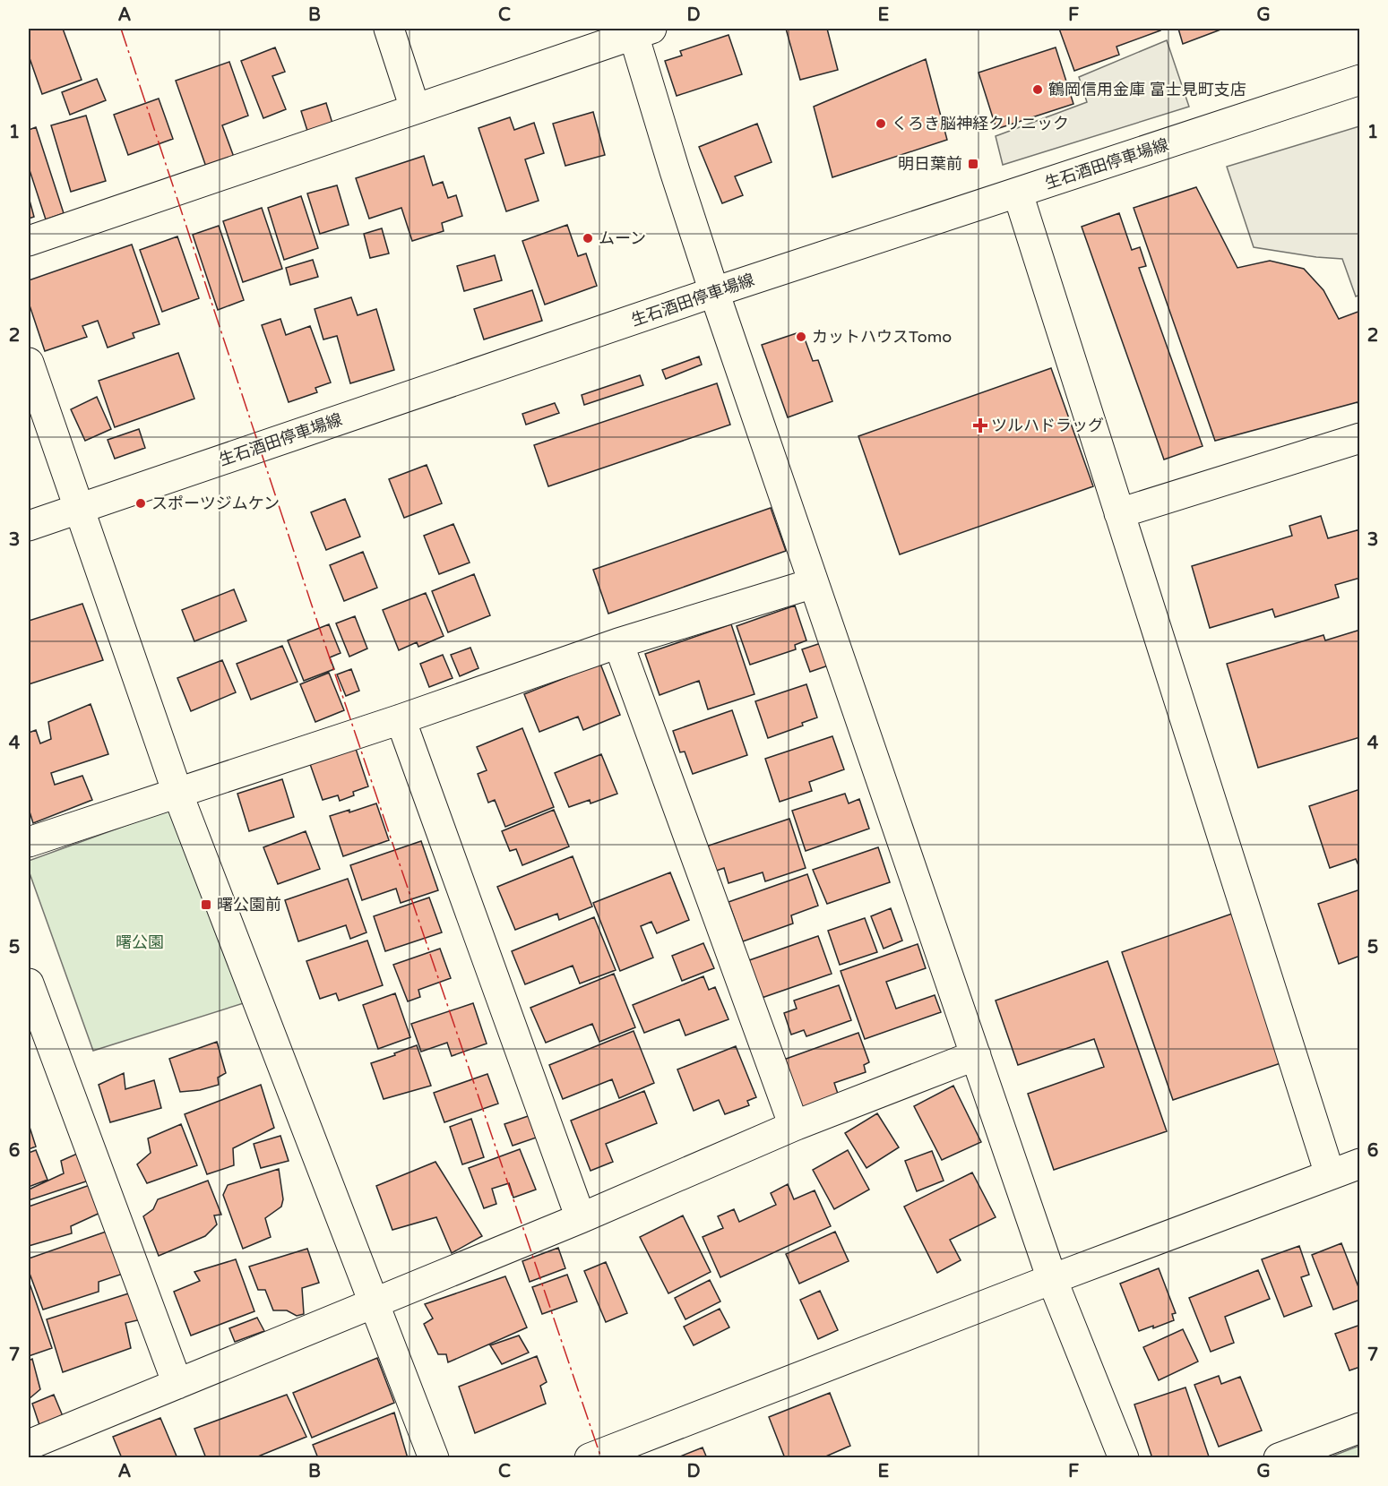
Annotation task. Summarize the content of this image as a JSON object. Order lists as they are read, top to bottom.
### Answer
{
  "streets": {
    "street": ["生石酒田停車場線"]
  },
  "parks": ["曙公園"],
  "places": {
    "other": [
      "鶴岡信用金庫 富士見町支店",
      "くろき脳神経クリニック",
      "ムーン",
      "カットハウスTomo",
      "スポーツジムケン"
    ],
    "transit": ["明日葉前", "曙公園前"],
    "health": ["ツルハドラッグ"]
  },
  "grid": {
    "columns": [
      "A",
      "B",
      "C",
      "D",
      "E",
      "F",
      "G"
    ],
    "rows": [
      "1",
      "2",
      "3",
      "4",
      "5",
      "6",
      "7"
    ]
  }
}
